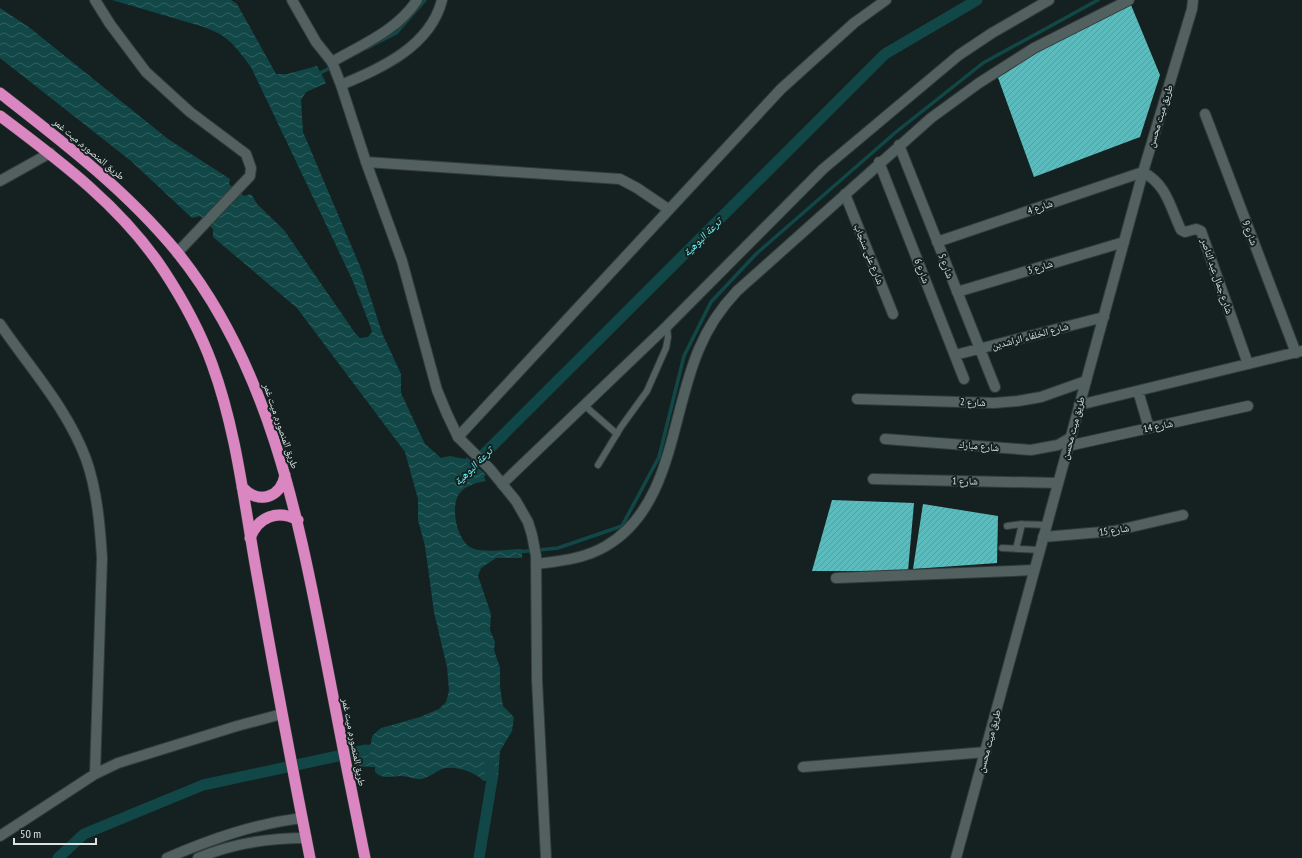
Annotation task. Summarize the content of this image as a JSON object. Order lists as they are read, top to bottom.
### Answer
{
  "streets": {
    "highway": ["طريق المنصوره, ميت غمر"],
    "street": [
      "طريق ميت محسن",
      "شارع 4",
      "شارع 9",
      "شارع على سنجاب",
      "شارع 5",
      "شارع 3",
      "شارع 6",
      "شارع جمال عبد الناصر",
      "شارع الخلفاء الراشدين",
      "شارع 2",
      "شارع 14",
      "شارع مبارك",
      "شارع 1",
      "شارع 15"
    ]
  },
  "crossings": [
    ["طريق ميت محسن", "شارع 4"],
    ["طريق ميت محسن", "شارع 3"],
    ["طريق ميت محسن", "شارع جمال عبد الناصر"],
    ["طريق ميت محسن", "شارع الخلفاء الراشدين"],
    ["طريق ميت محسن", "شارع 2"],
    ["طريق ميت محسن", "شارع 14"],
    ["طريق ميت محسن", "شارع مبارك"],
    ["طريق ميت محسن", "شارع 1"],
    ["طريق ميت محسن", "شارع 15"],
    ["شارع 4", "شارع 5"],
    ["شارع 4", "شارع جمال عبد الناصر"],
    ["شارع 5", "شارع 3"],
    ["شارع 5", "شارع الخلفاء الراشدين"],
    ["شارع 6", "شارع الخلفاء الراشدين"],
    ["شارع 14", "شارع مبارك"]
  ],
  "water": ["ترعة البوهية"],
  "scale_bar": "50 m"
}
